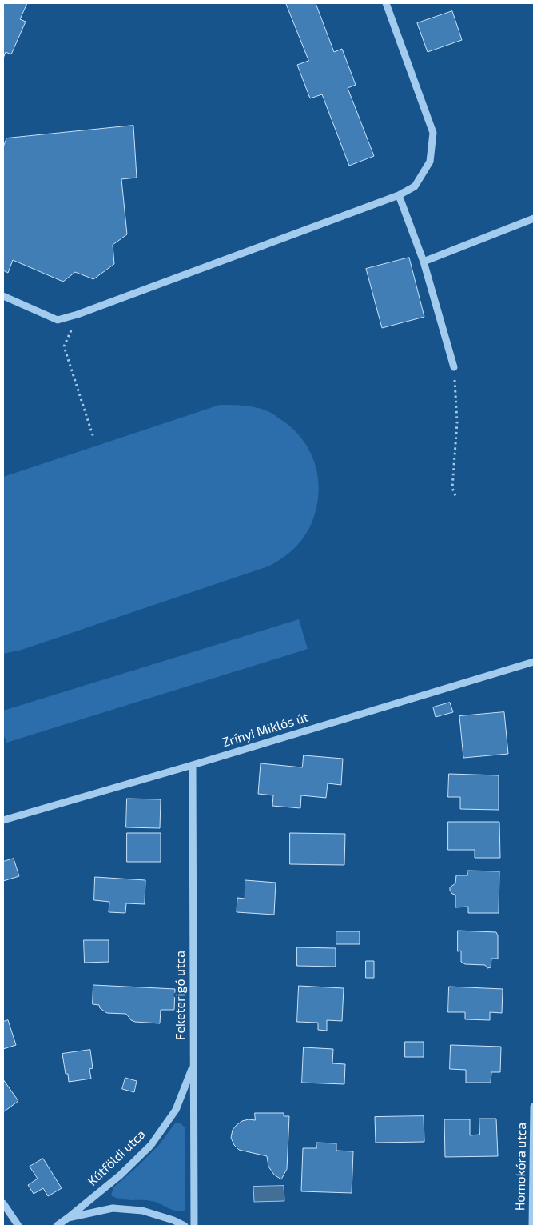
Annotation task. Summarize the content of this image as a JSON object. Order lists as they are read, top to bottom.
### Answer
{
  "streets": {
    "street": [
      "Zrínyi Miklós út",
      "Feketerigó utca",
      "Kútföldi utca",
      "Homokóra utca"
    ]
  },
  "crossings": [
    ["Zrínyi Miklós út", "Feketerigó utca"],
    ["Feketerigó utca", "Kútföldi utca"]
  ]
}
